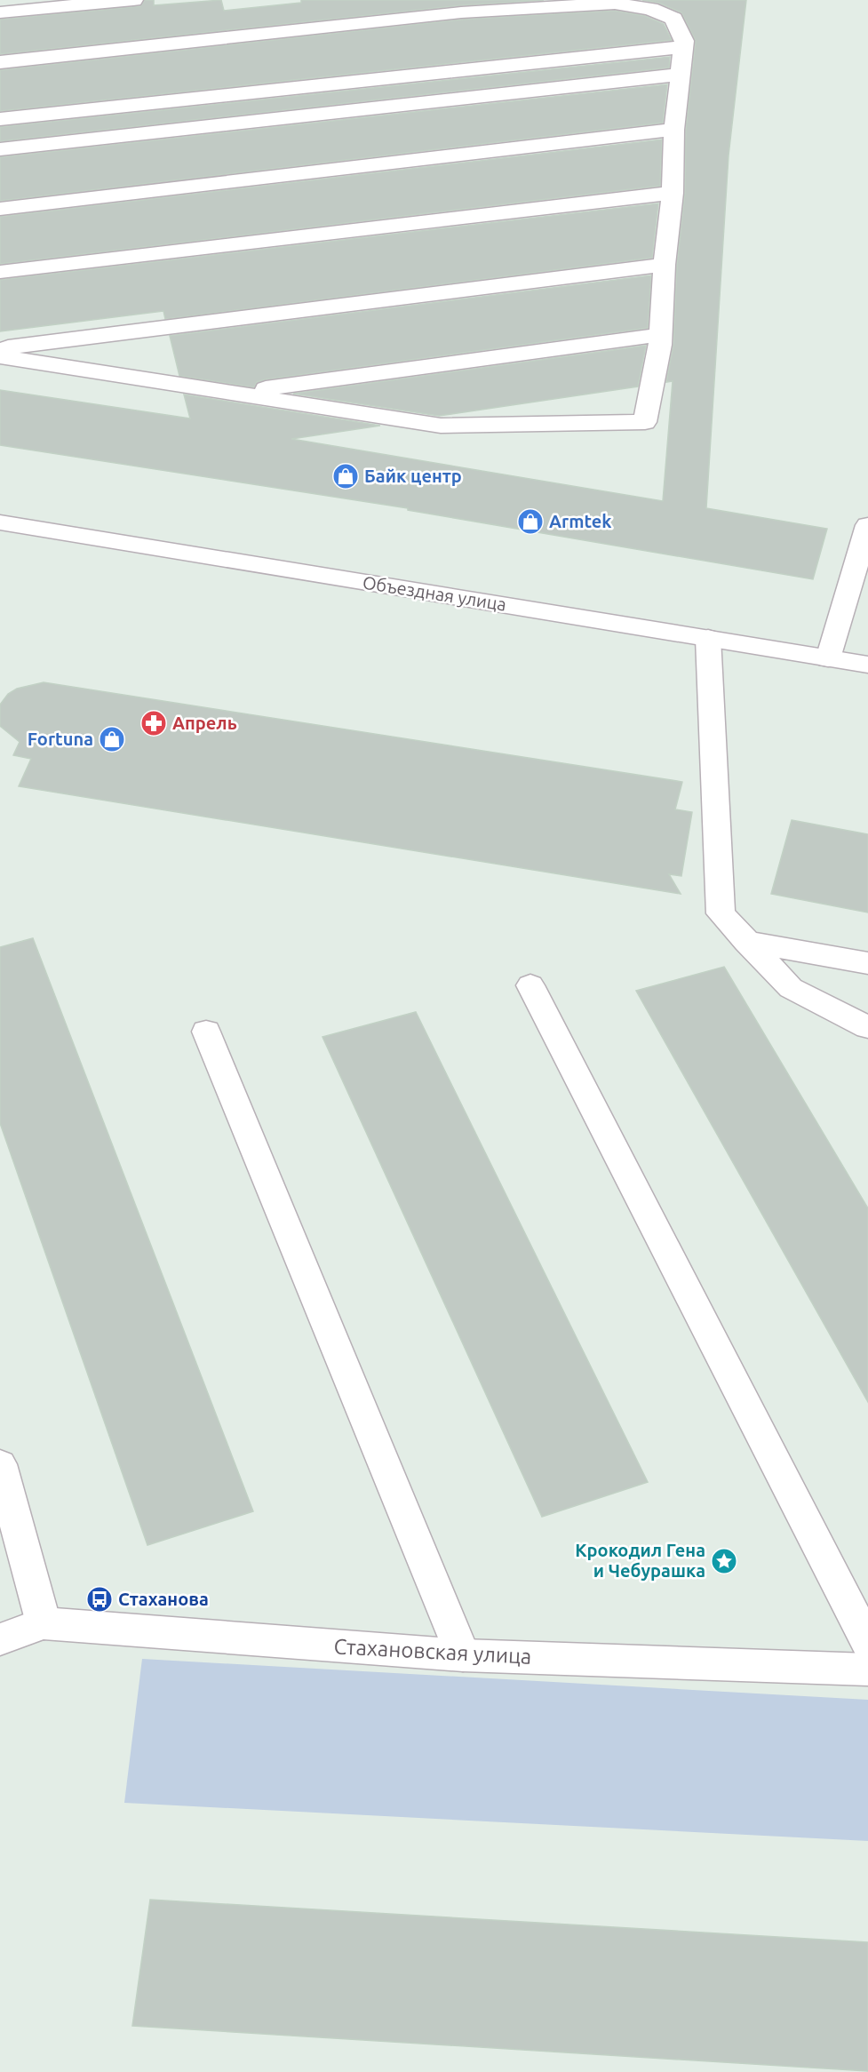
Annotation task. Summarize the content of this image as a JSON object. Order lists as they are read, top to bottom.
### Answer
{
  "streets": {
    "main road": ["Объездная улица", "Стахановская улица"]
  },
  "places": {
    "shop": ["Байк центр", "Armtek", "Fortuna"],
    "pharmacy": ["Апрель"],
    "place": ["Крокодил Гена и Чебурашка"],
    "bus stop": ["Стаханова"]
  }
}
